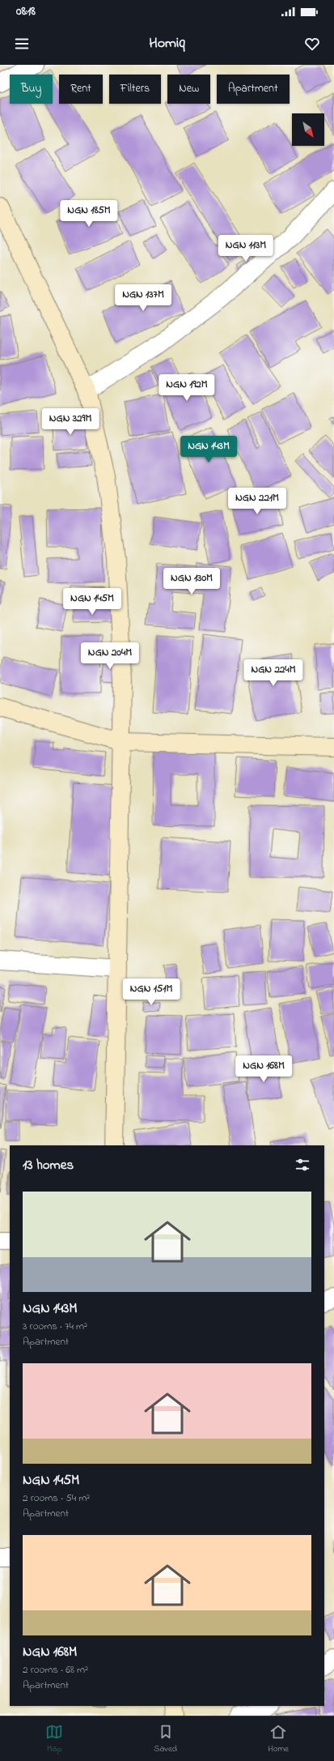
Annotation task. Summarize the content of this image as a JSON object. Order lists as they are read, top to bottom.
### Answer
{
  "north": "bottom right",
  "page": {
    "status": "08:18",
    "header": "Homiq",
    "chip": [
      "Buy",
      "Rent",
      "Filters",
      "New",
      "Apartment"
    ],
    "price": [
      "NGN 185M",
      "NGN 113M",
      "NGN 137M",
      "NGN 192M",
      "NGN 329M",
      "NGN 143M",
      "NGN 221M",
      "NGN 130M",
      "NGN 145M",
      "NGN 204M",
      "NGN 224M",
      "NGN 151M",
      "NGN 168M"
    ],
    "heading": "13 homes",
    "list": [
      {
        "name": "NGN 143M",
        "note": "3 rooms · 74 m² · Apartment"
      },
      {
        "name": "NGN 145M",
        "note": "2 rooms · 54 m² · Apartment"
      },
      {
        "name": "NGN 168M",
        "note": "2 rooms · 68 m² · Apartment"
      }
    ],
    "tabs": ["Map", "Saved", "Home"]
  }
}
